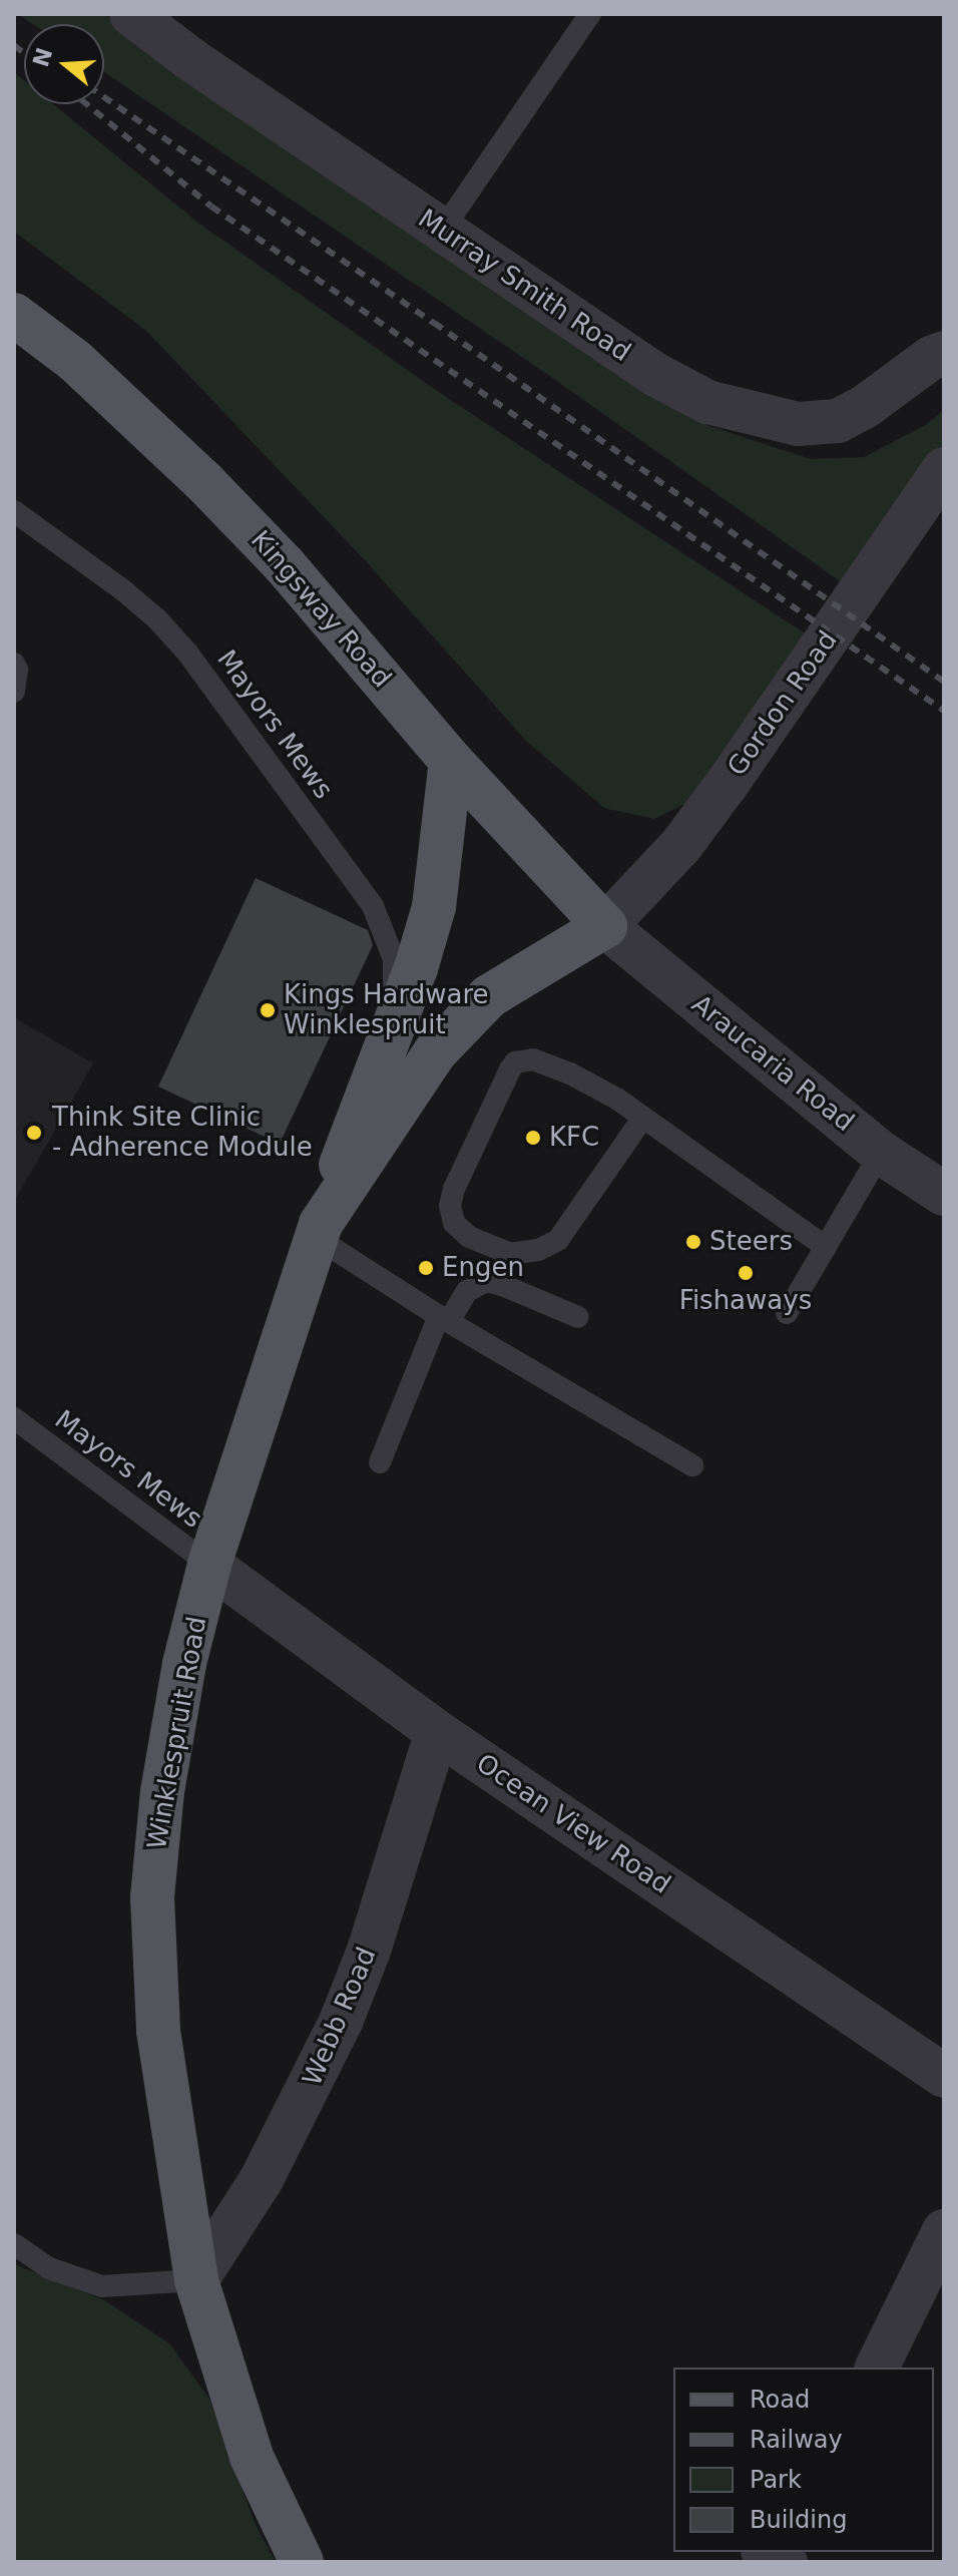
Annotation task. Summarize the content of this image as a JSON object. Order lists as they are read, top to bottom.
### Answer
{
  "streets": {
    "main road": ["Kingsway Road", "Winklespruit Road"],
    "street": [
      "Murray Smith Road",
      "Gordon Road",
      "Araucaria Road",
      "Ocean View Road",
      "Webb Road"
    ],
    "lane": ["Mayors Mews"]
  },
  "crossings": [
    ["Kingsway Road", "Gordon Road"],
    ["Kingsway Road", "Araucaria Road"],
    ["Kingsway Road", "Winklespruit Road"],
    ["Gordon Road", "Araucaria Road"],
    ["Gordon Road", "Winklespruit Road"],
    ["Mayors Mews", "Winklespruit Road"],
    ["Mayors Mews", "Ocean View Road"],
    ["Araucaria Road", "Winklespruit Road"],
    ["Winklespruit Road", "Ocean View Road"],
    ["Winklespruit Road", "Webb Road"],
    ["Ocean View Road", "Webb Road"]
  ],
  "places": [
    "Kings Hardware Winklespruit",
    "Think Site Clinic - Adherence Module",
    "KFC",
    "Steers",
    "Engen",
    "Fishaways"
  ],
  "legend": [
    "Road",
    "Railway",
    "Park",
    "Building"
  ],
  "north": "left"
}
